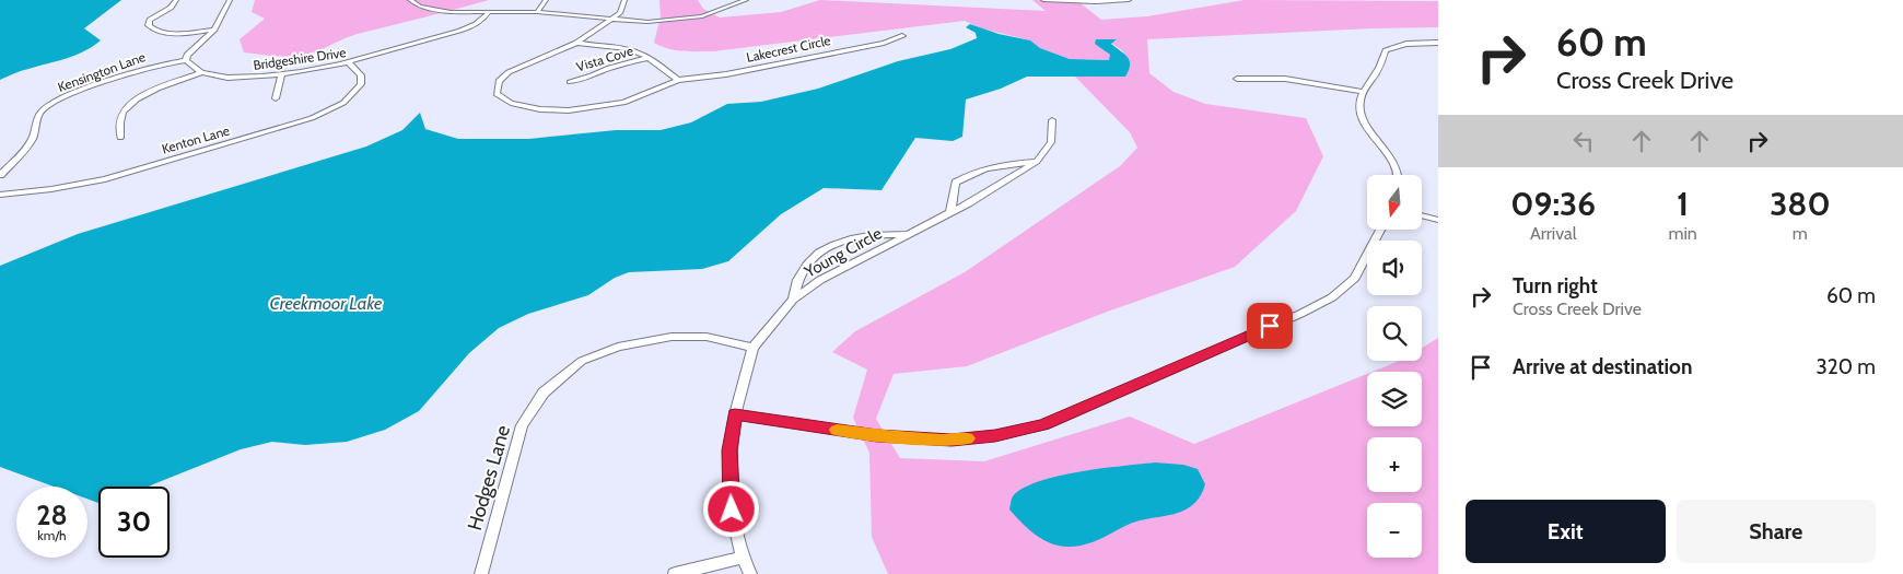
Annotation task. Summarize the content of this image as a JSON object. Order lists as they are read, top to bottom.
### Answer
{
  "streets": {
    "street": [
      "Lakecrest Circle",
      "Bridgeshire Drive",
      "Vista Cove",
      "Kensington Lane",
      "Kenton Lane",
      "Young Circle",
      "Hodges Lane"
    ]
  },
  "crossings": [
    ["Bridgeshire Drive", "Kenton Lane"],
    ["Young Circle", "Hodges Lane"]
  ],
  "water": ["Creekmoor Lake"],
  "north": "bottom",
  "page": {
    "turn": ["60 m", "Cross Creek Drive"],
    "eta": [
      "09:36",
      "Arrival",
      "1",
      "min",
      "380",
      "m"
    ],
    "map_buttons": ["+", "−"],
    "list": [
      {
        "name": "Turn right",
        "note": "Cross Creek Drive",
        "value": "60 m"
      },
      {
        "name": "Arrive at destination",
        "value": "320 m"
      }
    ],
    "speed": "28 km/h",
    "limit": "30",
    "buttons": ["Exit", "Share"]
  }
}
